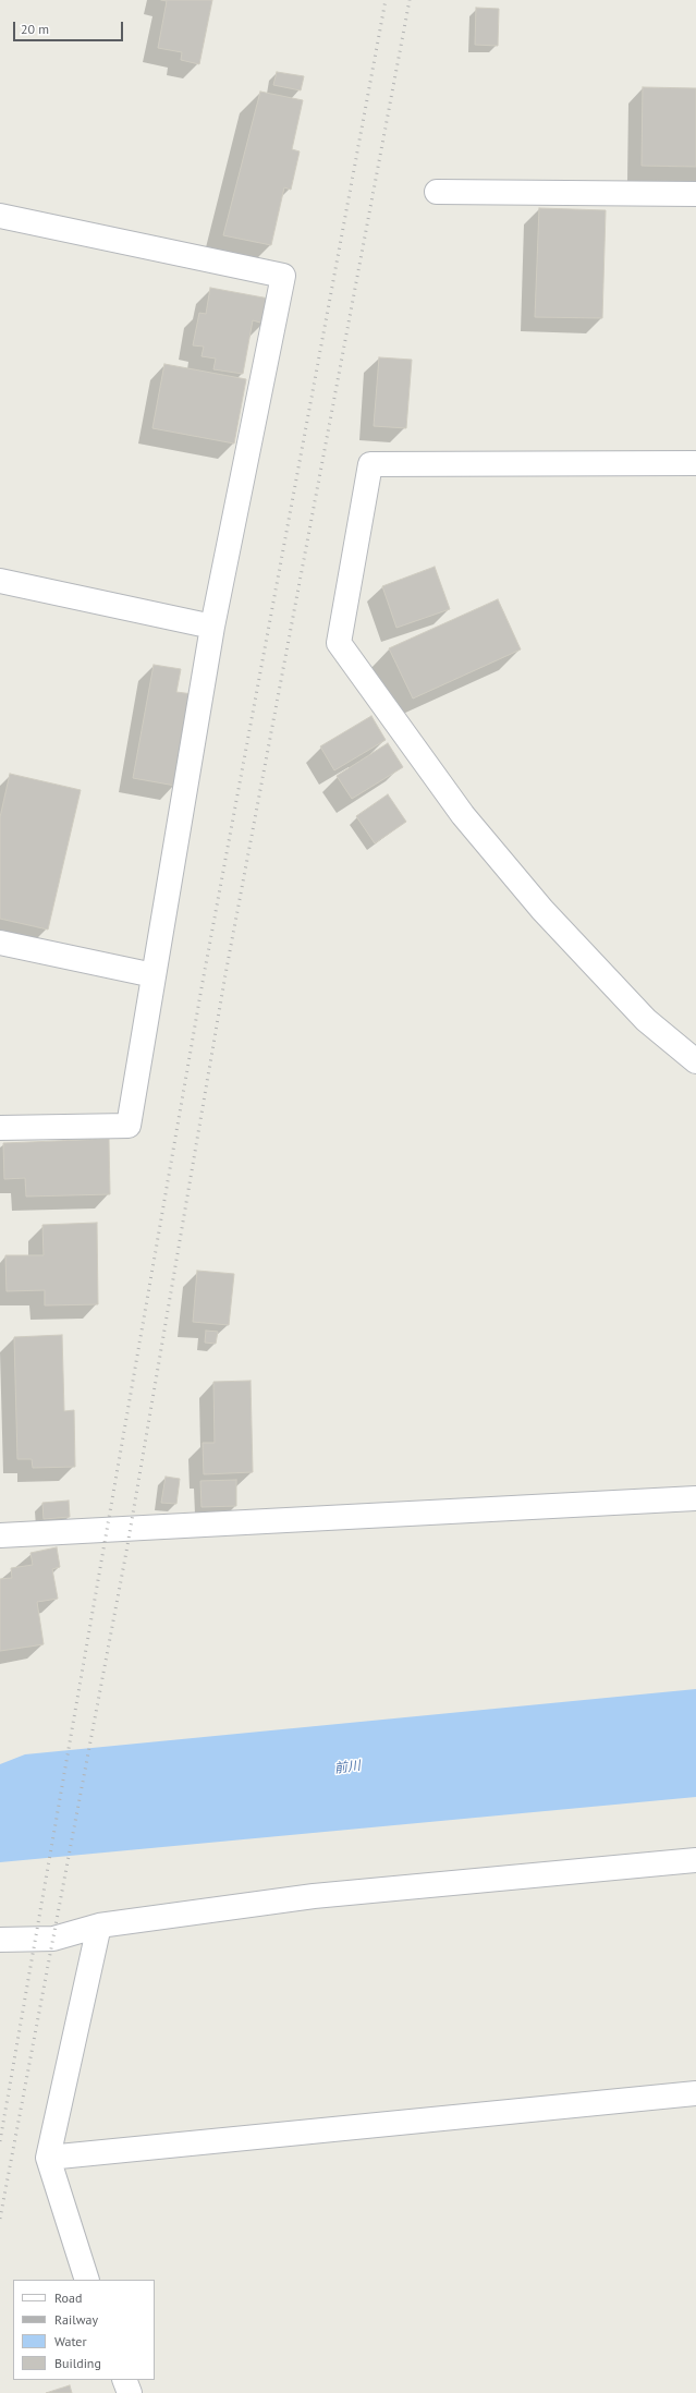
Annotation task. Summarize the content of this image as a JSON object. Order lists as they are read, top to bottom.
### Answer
{
  "water": ["前川"],
  "legend": [
    "Road",
    "Railway",
    "Water",
    "Building"
  ],
  "scale_bar": "20 m"
}
